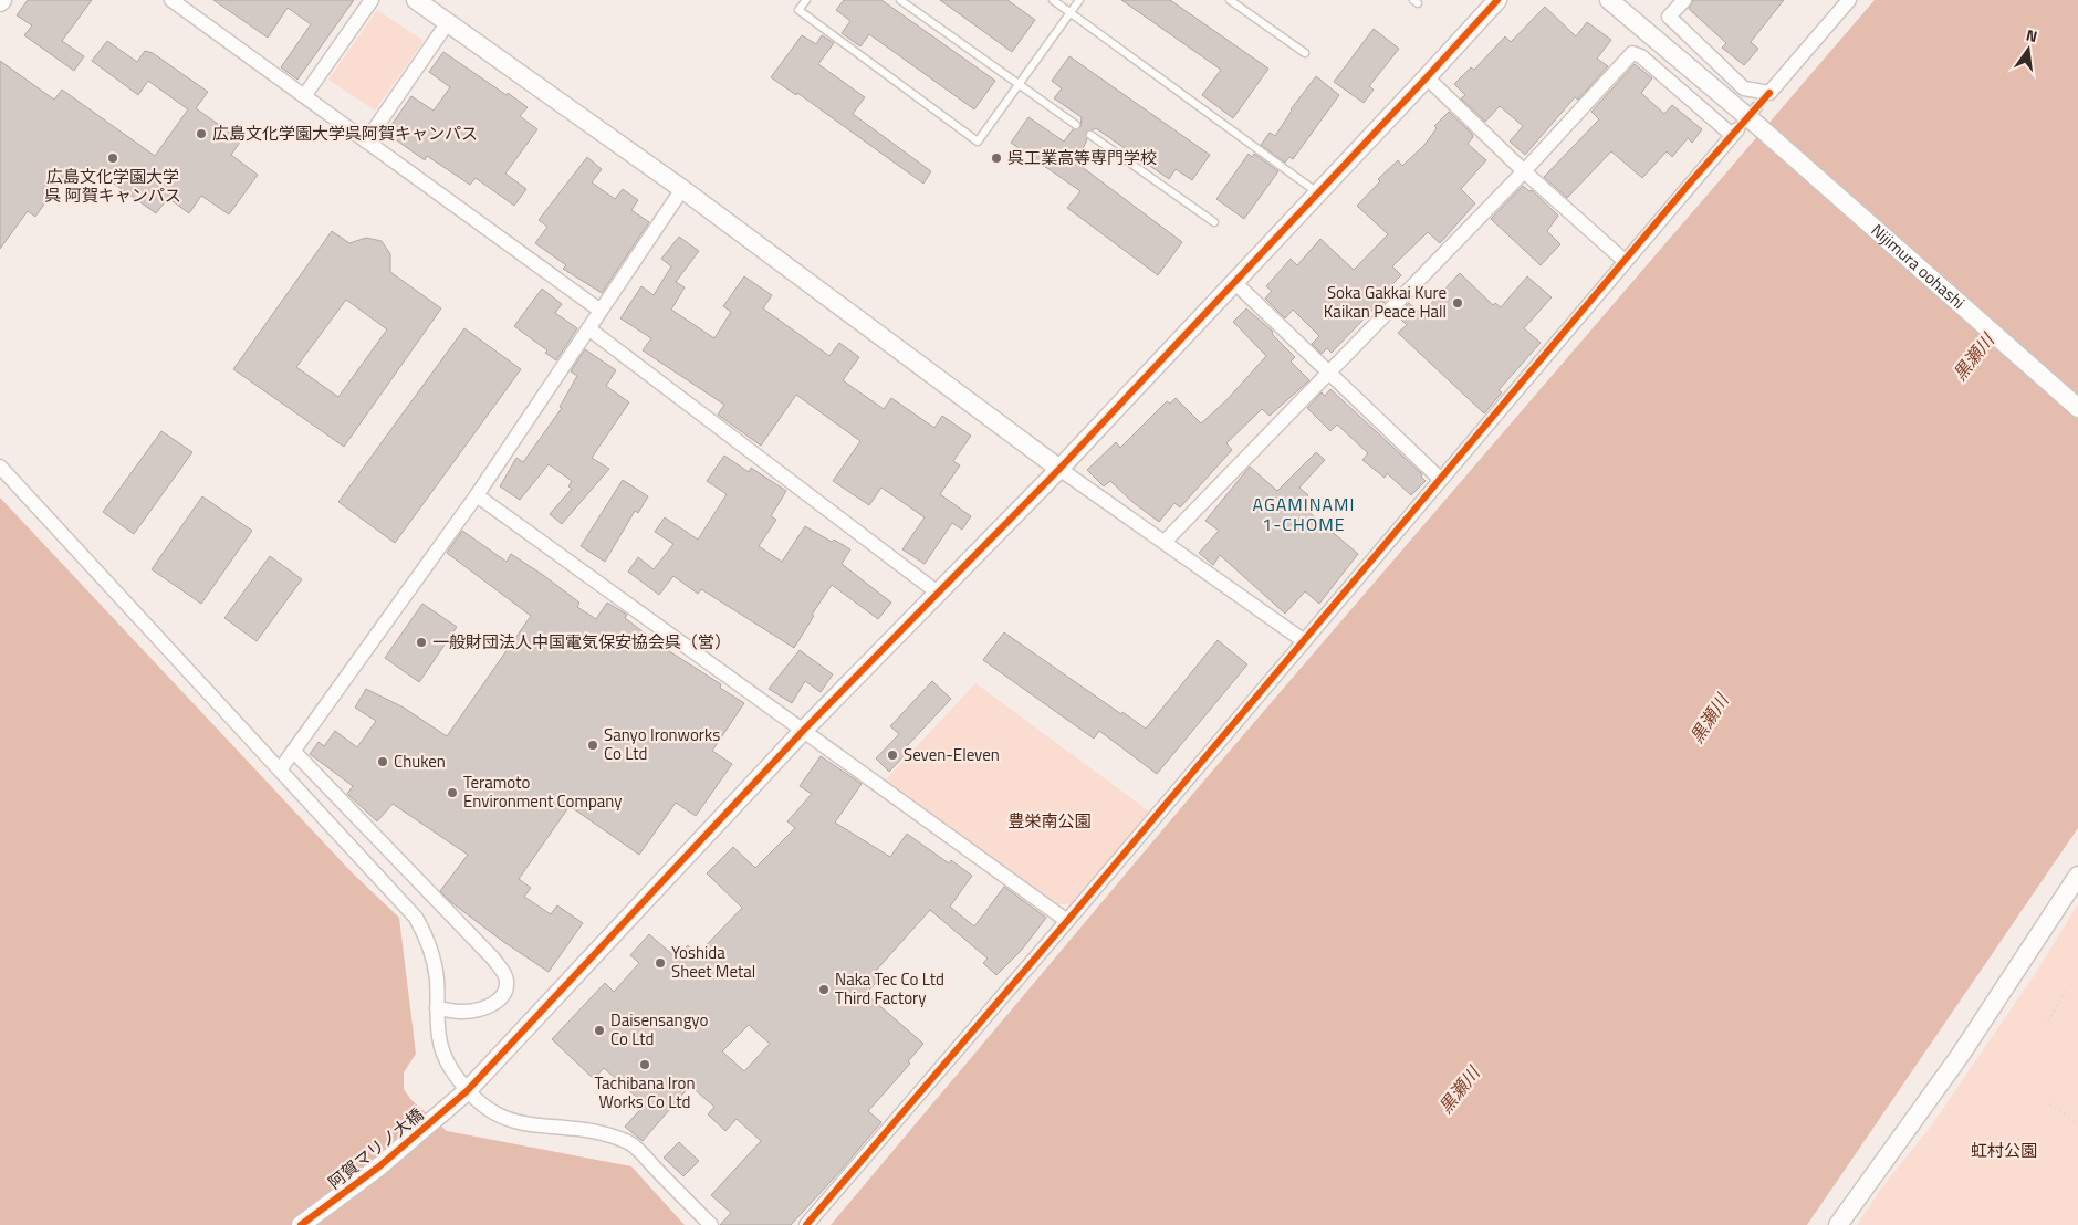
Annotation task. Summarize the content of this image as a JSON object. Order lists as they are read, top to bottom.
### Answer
{
  "streets": {
    "street": ["Nijimura oohashi", "阿賀マリノ大橋"]
  },
  "districts": ["AGAMINAMI 1-CHOME"],
  "water": ["黒瀬川"],
  "parks": ["豊栄南公園", "虹村公園"],
  "places": [
    "広島文化学園大学呉阿賀キャンパス",
    "広島文化学園大学 呉 阿賀キャンパス",
    "呉工業高等専門学校",
    "Soka Gakkai Kure Kaikan Peace Hall",
    "一般財団法人中国電気保安協会呉（営）",
    "Sanyo Ironworks Co Ltd",
    "Seven-Eleven",
    "Chuken",
    "Teramoto Environment Company",
    "Yoshida Sheet Metal",
    "Naka Tec Co Ltd Third Factory",
    "Daisensangyo Co Ltd",
    "Tachibana Iron Works Co Ltd"
  ],
  "north": "top"
}
